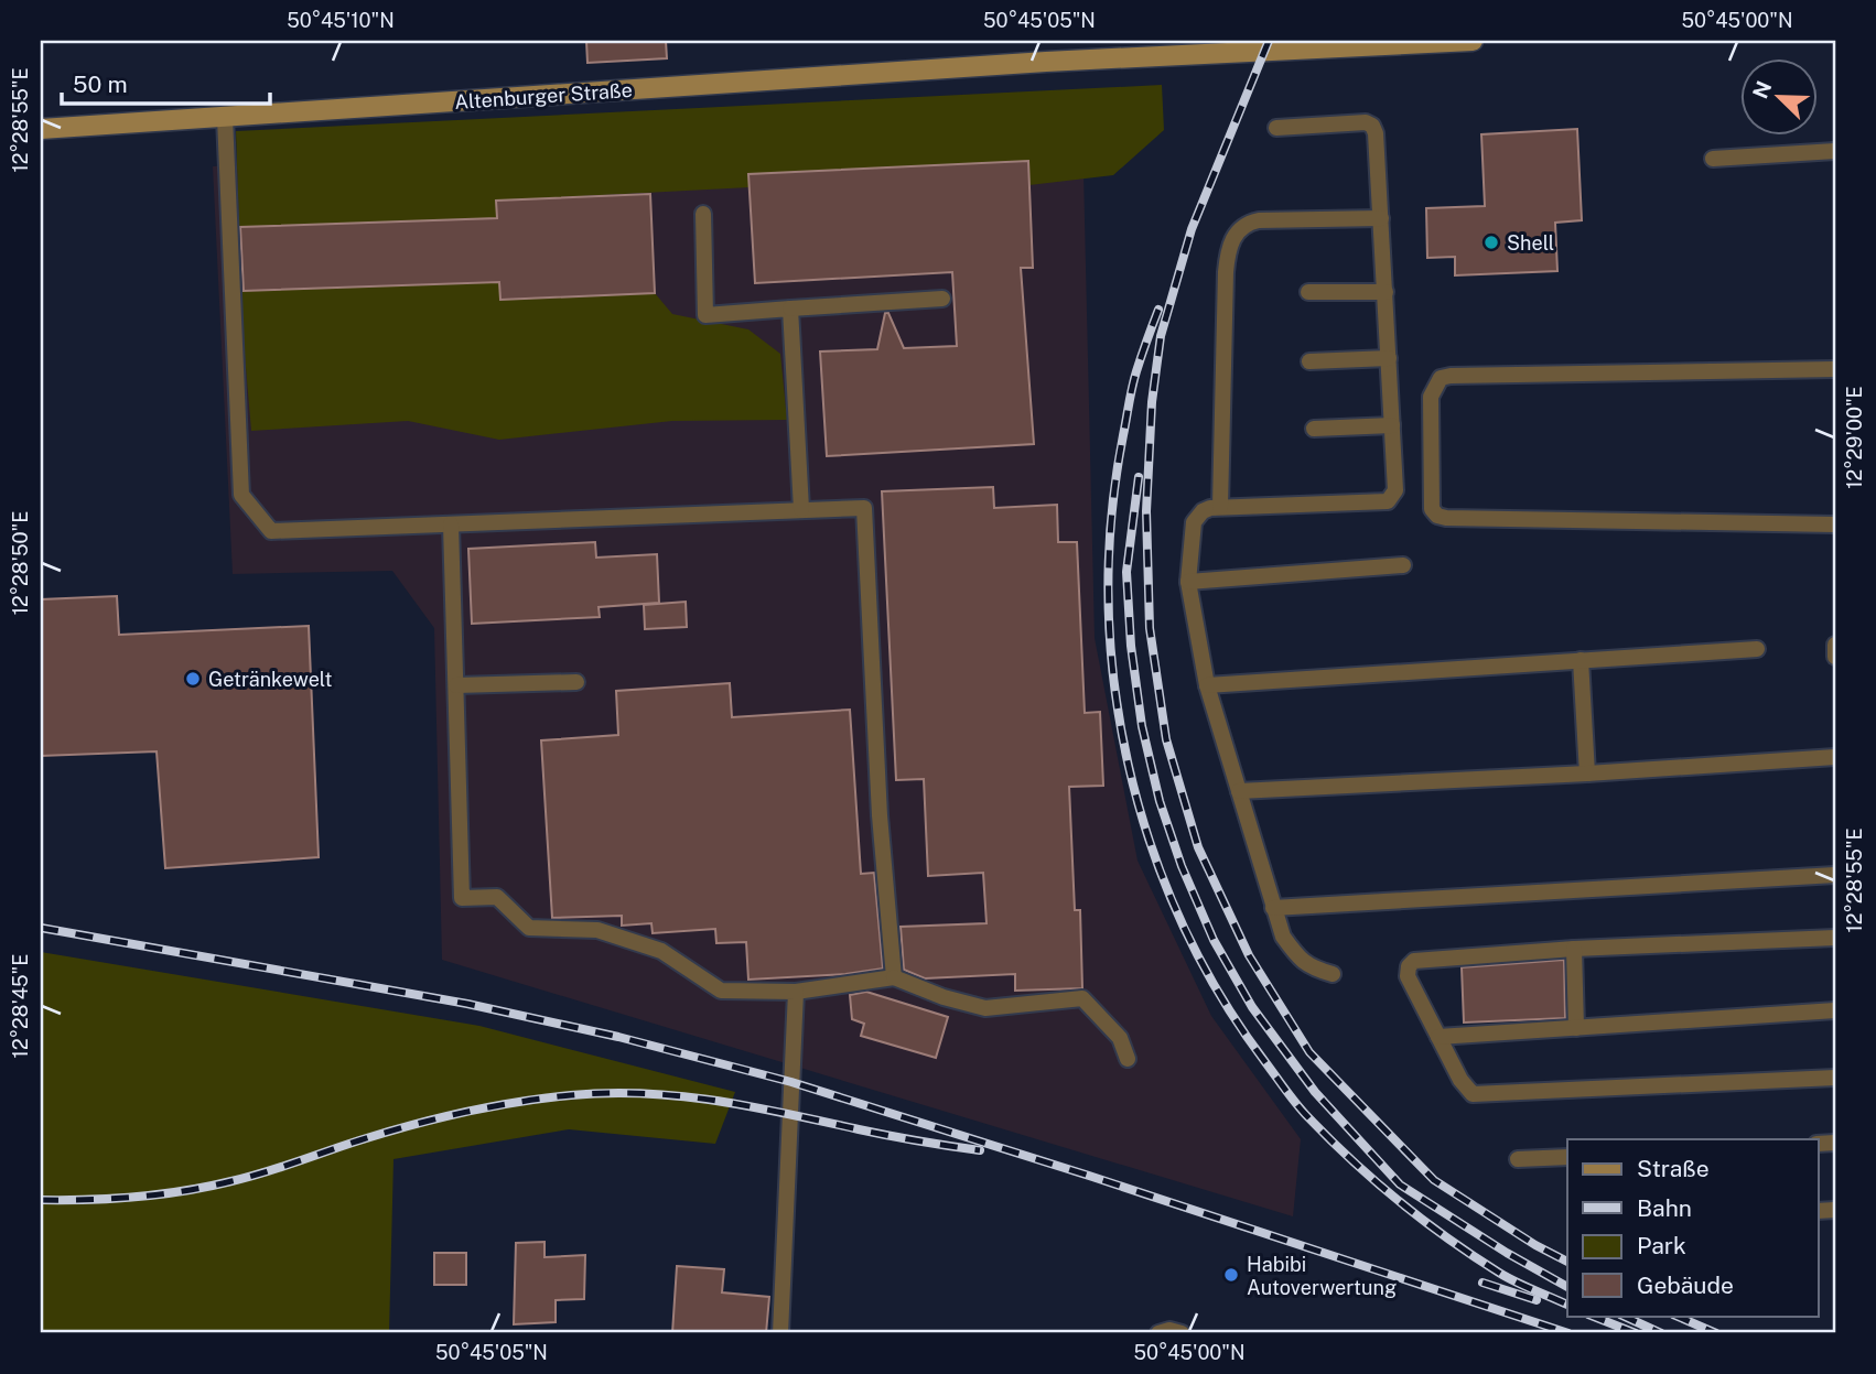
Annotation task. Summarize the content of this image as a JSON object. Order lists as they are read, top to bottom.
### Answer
{
  "streets": {
    "street": ["Altenburger Straße"]
  },
  "places": ["Shell", "Getränkewelt", "Habibi Autoverwertung"],
  "legend": [
    "Straße",
    "Bahn",
    "Park",
    "Gebäude"
  ],
  "scale_bar": "50 m",
  "north": "top left",
  "coordinates": [
    "50°45'10\"N",
    "50°45'05\"N",
    "50°45'00\"N",
    "12°28'55\"E",
    "12°29'00\"E",
    "12°28'50\"E",
    "12°28'45\"E"
  ]
}
